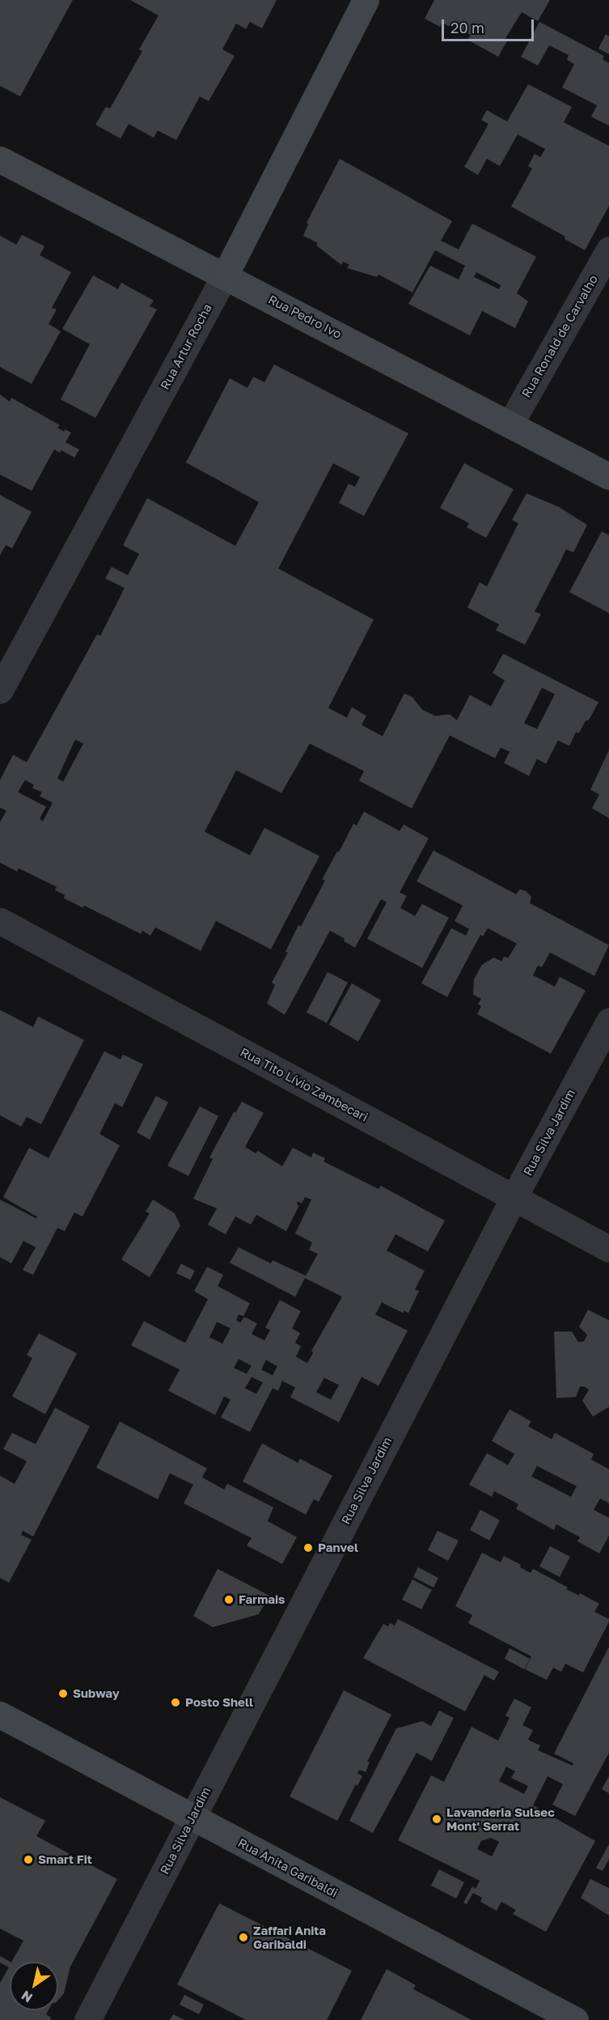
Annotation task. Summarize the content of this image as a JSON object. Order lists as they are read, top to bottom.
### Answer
{
  "streets": {
    "street": [
      "Rua Pedro Ivo",
      "Rua Ronald de Carvalho",
      "Rua Artur Rocha",
      "Rua Tito Lívio Zambecari",
      "Rua Silva Jardim",
      "Rua Anita Garibaldi"
    ]
  },
  "crossings": [
    ["Rua Pedro Ivo", "Rua Ronald de Carvalho"],
    ["Rua Pedro Ivo", "Rua Artur Rocha"],
    ["Rua Tito Lívio Zambecari", "Rua Silva Jardim"],
    ["Rua Silva Jardim", "Rua Anita Garibaldi"]
  ],
  "places": [
    "Panvel",
    "Farmais",
    "Subway",
    "Posto Shell",
    "Lavanderia Sulsec Mont' Serrat",
    "Smart Fit",
    "Zaffari Anita Garibaldi"
  ],
  "scale_bar": "20 m",
  "north": "bottom left"
}
